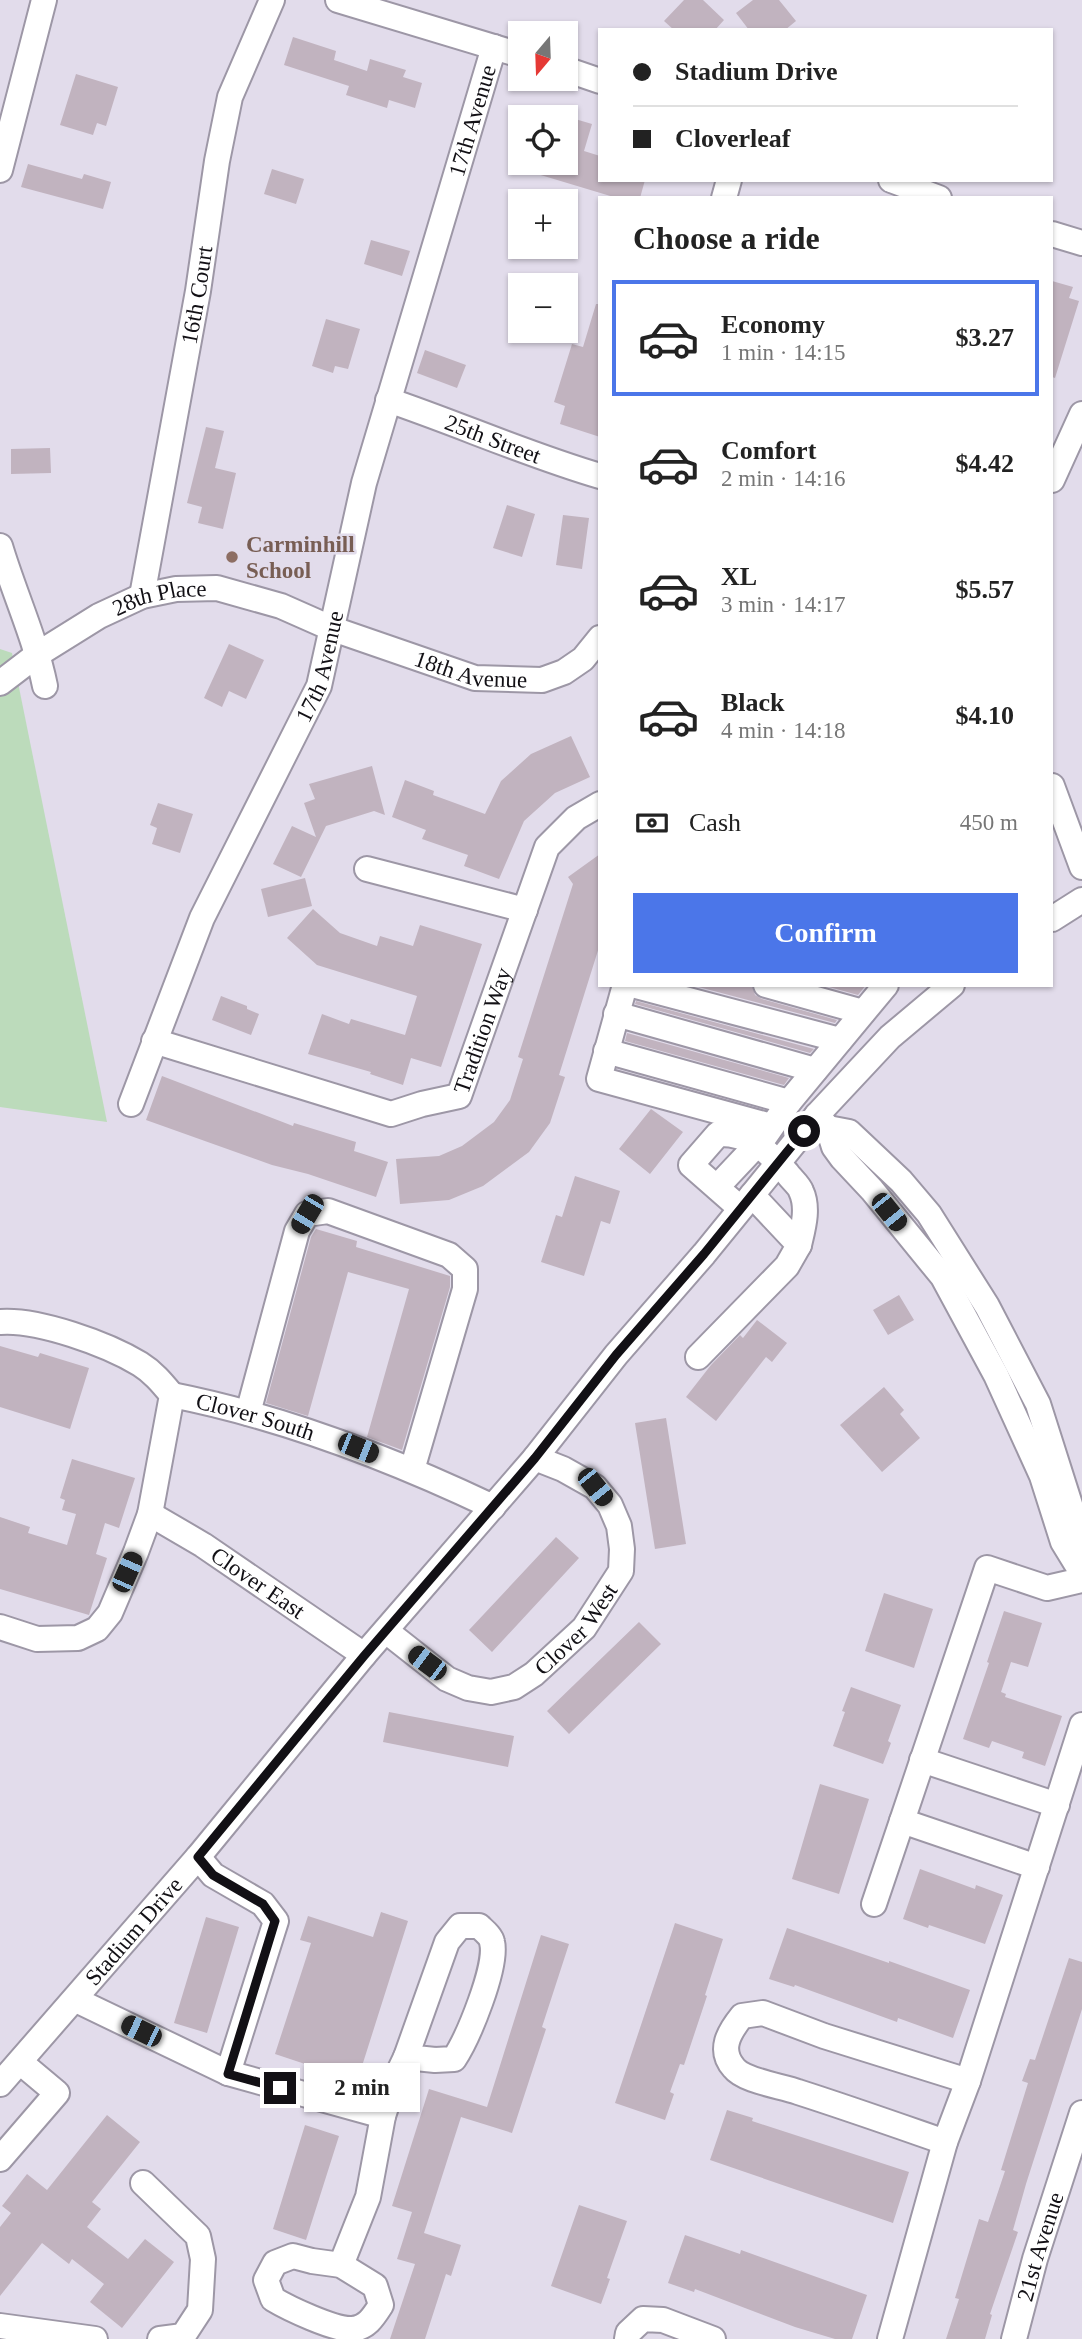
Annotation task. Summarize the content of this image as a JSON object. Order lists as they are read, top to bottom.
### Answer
{
  "streets": {
    "street": [
      "17th Avenue",
      "16th Court",
      "25th Street",
      "28th Place",
      "18th Avenue",
      "Tradition Way",
      "Clover South",
      "Clover East",
      "Clover West",
      "Stadium Drive",
      "21st Avenue"
    ]
  },
  "crossings": [
    ["17th Avenue", "25th Street"],
    ["17th Avenue", "28th Place"],
    ["17th Avenue", "18th Avenue"],
    ["17th Avenue", "Tradition Way"],
    ["16th Court", "28th Place"],
    ["28th Place", "18th Avenue"],
    ["Clover South", "Stadium Drive"],
    ["Clover East", "Stadium Drive"],
    ["Clover West", "Stadium Drive"]
  ],
  "places": ["Carminhill School"],
  "north": "bottom",
  "page": {
    "map_buttons": ["+", "−"],
    "banner": ["Stadium Drive", "Cloverleaf"],
    "heading": "Choose a ride",
    "list": [
      {
        "name": "Economy",
        "note": "1 min · 14:15",
        "value": "$3.27"
      },
      {
        "name": "Comfort",
        "note": "2 min · 14:16",
        "value": "$4.42"
      },
      {
        "name": "XL",
        "note": "3 min · 14:17",
        "value": "$5.57"
      },
      {
        "name": "Black",
        "note": "4 min · 14:18",
        "value": "$4.10"
      }
    ],
    "pay": ["Cash", "450 m"],
    "buttons": "Confirm",
    "bubble": "2 min"
  }
}
